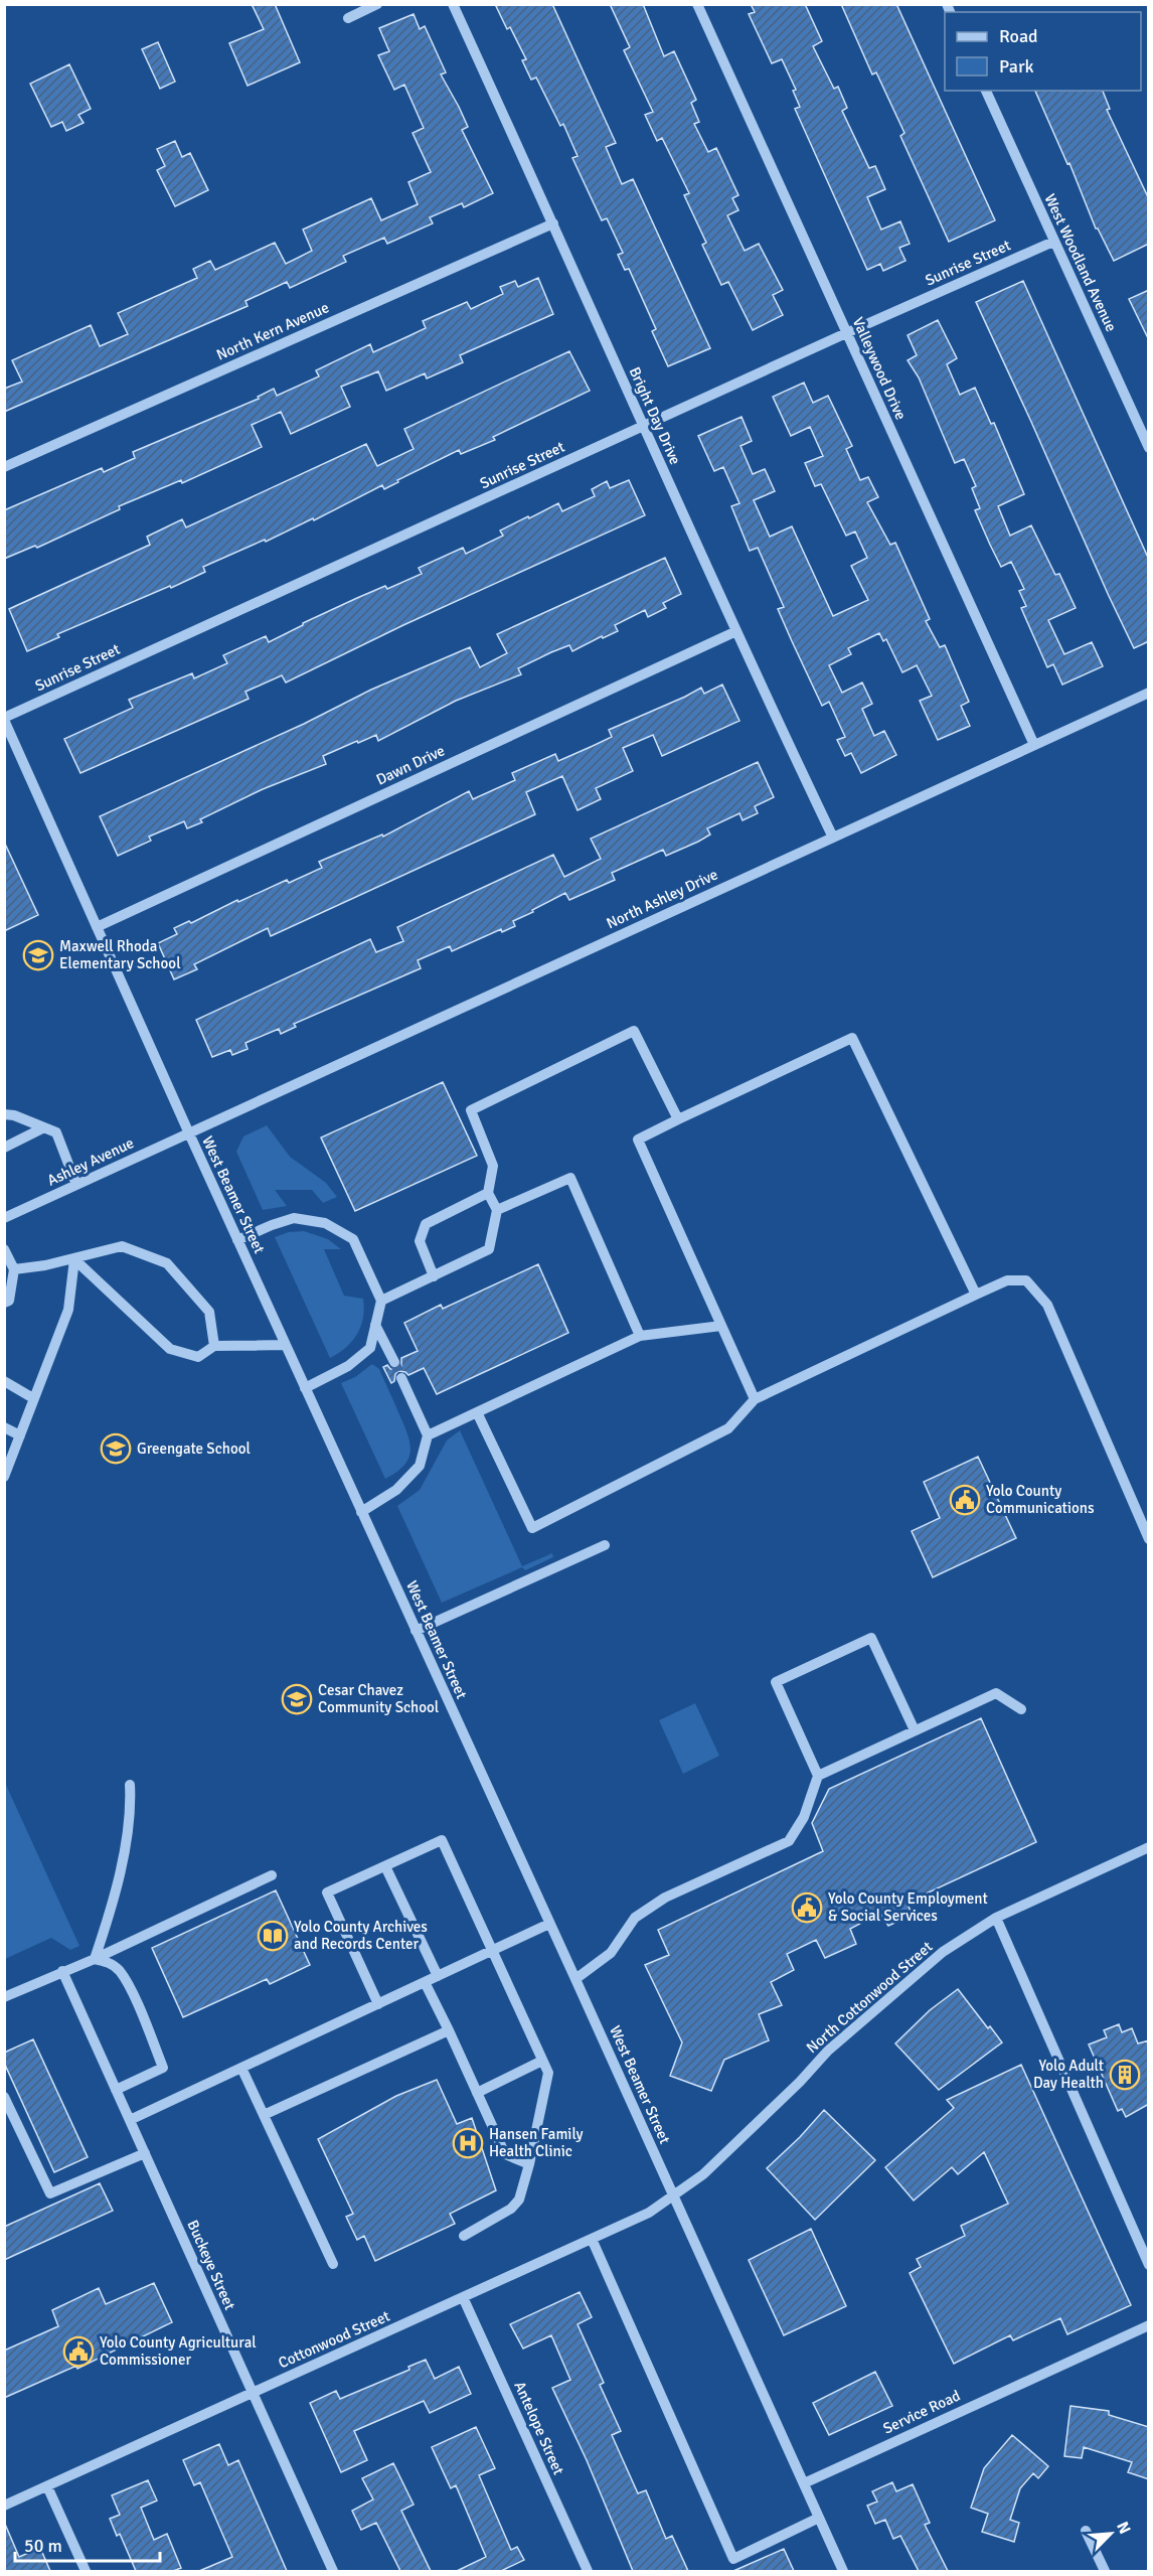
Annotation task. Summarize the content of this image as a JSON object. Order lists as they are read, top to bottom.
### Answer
{
  "streets": {
    "street": [
      "Sunrise Street",
      "West Woodland Avenue",
      "North Kern Avenue",
      "Valleywood Drive",
      "Bright Day Drive",
      "Dawn Drive",
      "North Ashley Drive",
      "Ashley Avenue",
      "West Beamer Street",
      "North Cottonwood Street",
      "Buckeye Street",
      "Cottonwood Street",
      "Service Road",
      "Antelope Street"
    ]
  },
  "crossings": [
    ["Sunrise Street", "West Woodland Avenue"],
    ["Sunrise Street", "Valleywood Drive"],
    ["Sunrise Street", "Bright Day Drive"],
    ["Sunrise Street", "West Beamer Street"],
    ["North Kern Avenue", "Bright Day Drive"],
    ["Valleywood Drive", "North Ashley Drive"],
    ["Bright Day Drive", "Dawn Drive"],
    ["Bright Day Drive", "North Ashley Drive"],
    ["Dawn Drive", "West Beamer Street"],
    ["North Ashley Drive", "Ashley Avenue"],
    ["North Ashley Drive", "West Beamer Street"],
    ["Ashley Avenue", "West Beamer Street"],
    ["West Beamer Street", "North Cottonwood Street"],
    ["West Beamer Street", "Cottonwood Street"],
    ["West Beamer Street", "Service Road"],
    ["North Cottonwood Street", "Cottonwood Street"],
    ["Buckeye Street", "Cottonwood Street"],
    ["Cottonwood Street", "Antelope Street"]
  ],
  "places": {
    "school or university": ["Maxwell Rhoda Elementary School", "Greengate School", "Cesar Chavez Community School"],
    "public building": ["Yolo County Communications", "Yolo County Employment & Social Services", "Yolo County Agricultural Commissioner"],
    "library": ["Yolo County Archives and Records Center"],
    "building": ["Yolo Adult Day Health"],
    "hospital": ["Hansen Family Health Clinic"]
  },
  "legend": ["Road", "Park"],
  "scale_bar": "50 m",
  "north": "top right"
}
